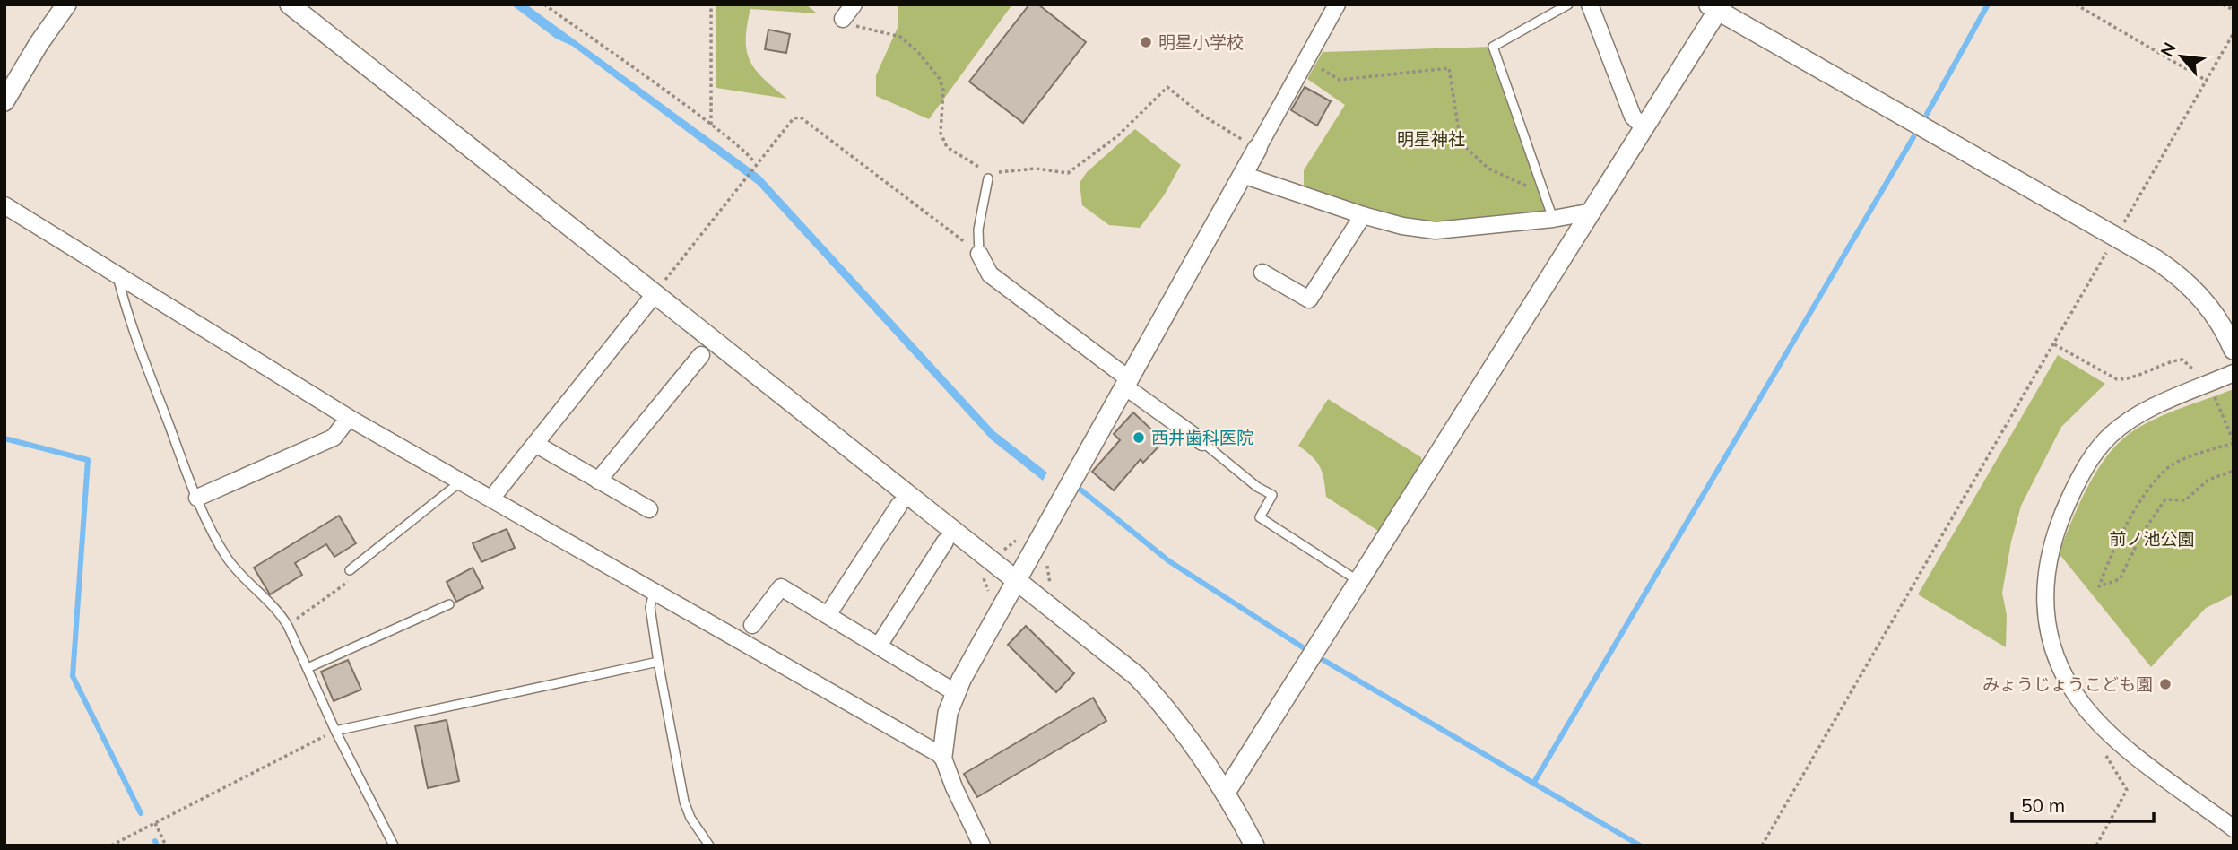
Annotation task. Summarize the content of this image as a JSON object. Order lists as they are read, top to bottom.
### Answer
{
  "parks": ["明星神社", "前ノ池公園"],
  "places": ["明星小学校", "西井歯科医院", "みょうじょうこども園"],
  "scale_bar": "50 m",
  "north": "top left"
}
